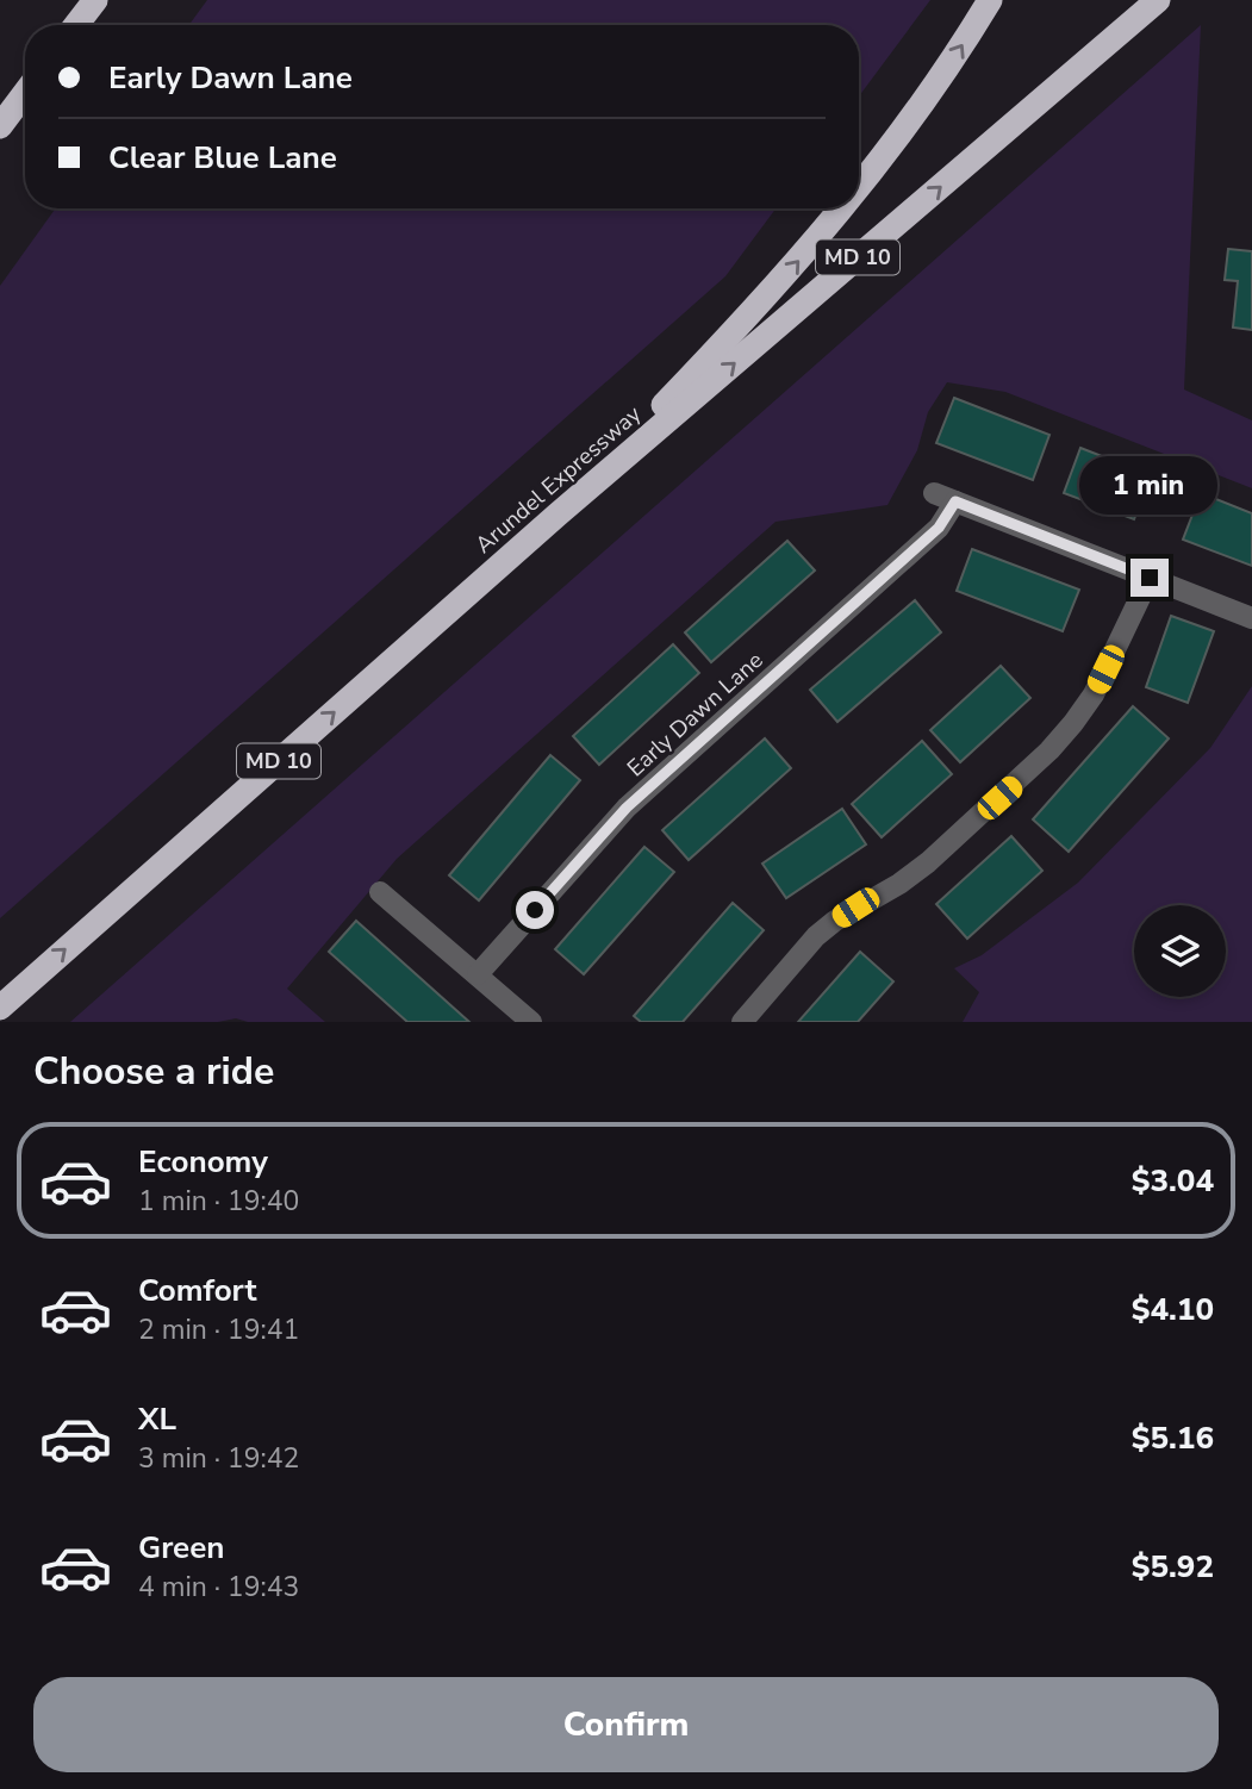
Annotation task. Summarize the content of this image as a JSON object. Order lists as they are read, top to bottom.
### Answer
{
  "streets": {
    "highway": ["MD 10", "Arundel Expressway"],
    "street": ["Early Dawn Lane"]
  },
  "page": {
    "banner": ["Early Dawn Lane", "Clear Blue Lane"],
    "bubble": "1 min",
    "heading": "Choose a ride",
    "list": [
      {
        "name": "Economy",
        "note": "1 min · 19:40",
        "value": "$3.04"
      },
      {
        "name": "Comfort",
        "note": "2 min · 19:41",
        "value": "$4.10"
      },
      {
        "name": "XL",
        "note": "3 min · 19:42",
        "value": "$5.16"
      },
      {
        "name": "Green",
        "note": "4 min · 19:43",
        "value": "$5.92"
      }
    ],
    "buttons": "Confirm"
  }
}
